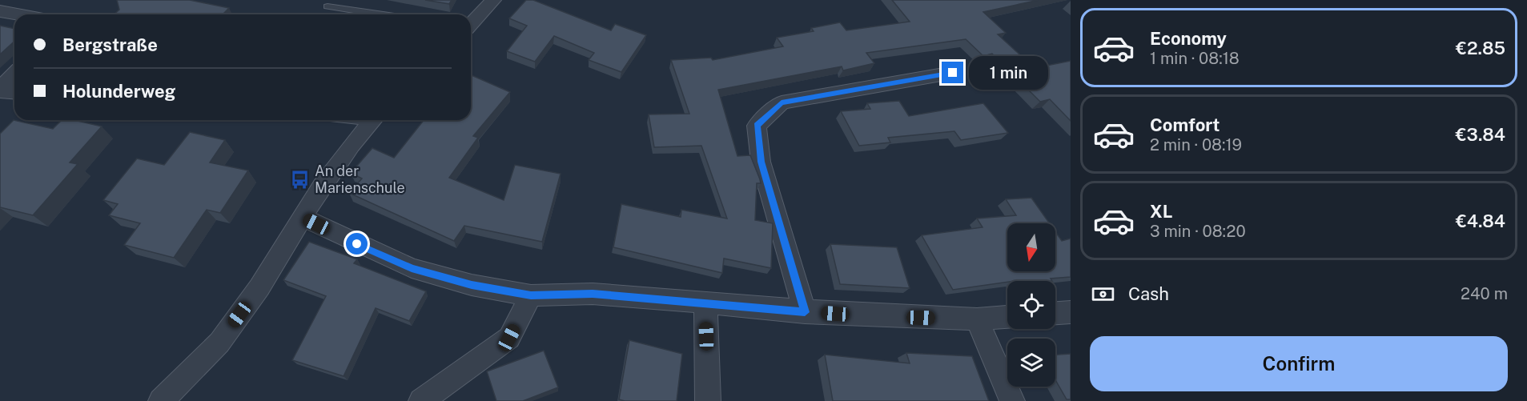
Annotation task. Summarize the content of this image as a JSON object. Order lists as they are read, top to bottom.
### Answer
{
  "places": {
    "bus stop": ["An der Marienschule"]
  },
  "north": "bottom",
  "page": {
    "list": [
      {
        "name": "Economy",
        "note": "1 min · 08:18",
        "value": "€2.85"
      },
      {
        "name": "Comfort",
        "note": "2 min · 08:19",
        "value": "€3.84"
      },
      {
        "name": "XL",
        "note": "3 min · 08:20",
        "value": "€4.84"
      }
    ],
    "banner": ["Bergstraße", "Holunderweg"],
    "bubble": "1 min",
    "pay": ["Cash", "240 m"],
    "buttons": "Confirm"
  }
}
